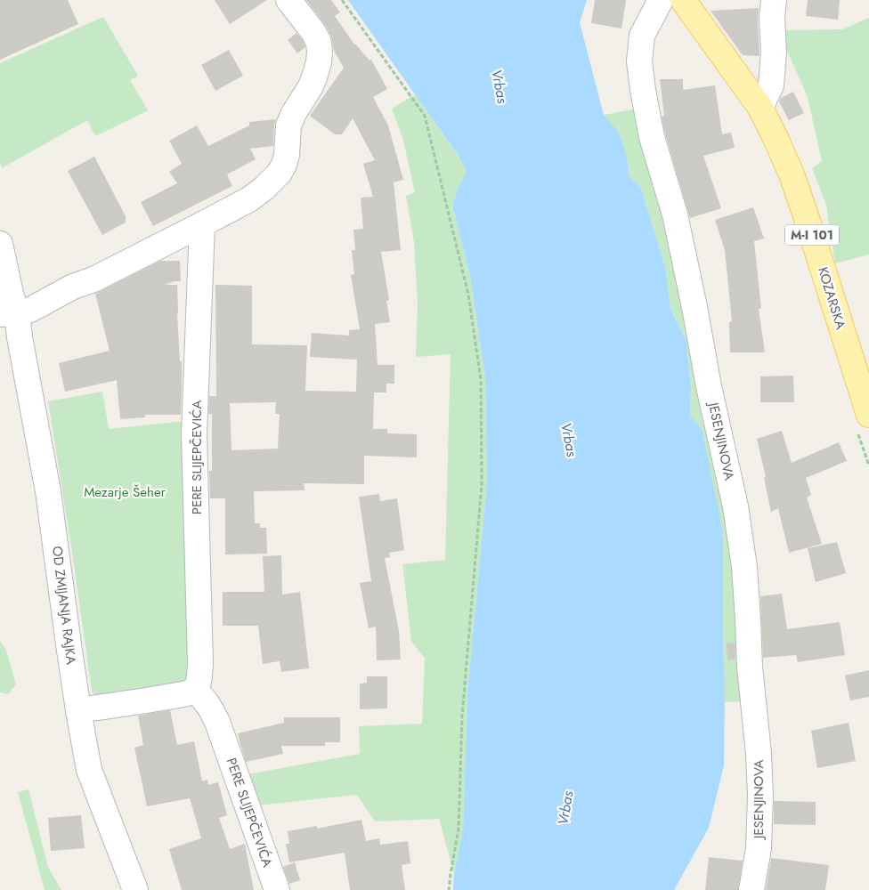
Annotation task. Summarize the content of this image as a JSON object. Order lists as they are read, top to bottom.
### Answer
{
  "streets": {
    "main road": ["M-I 101", "KOZARSKA"],
    "street": ["JESENJINOVA", "PERE SLIJEPČEVIĆA", "OD ZMIJANJA RAJKA"]
  },
  "crossings": [
    ["KOZARSKA", "JESENJINOVA"]
  ],
  "water": ["Vrbas"],
  "parks": ["Mezarje Šeher"]
}
